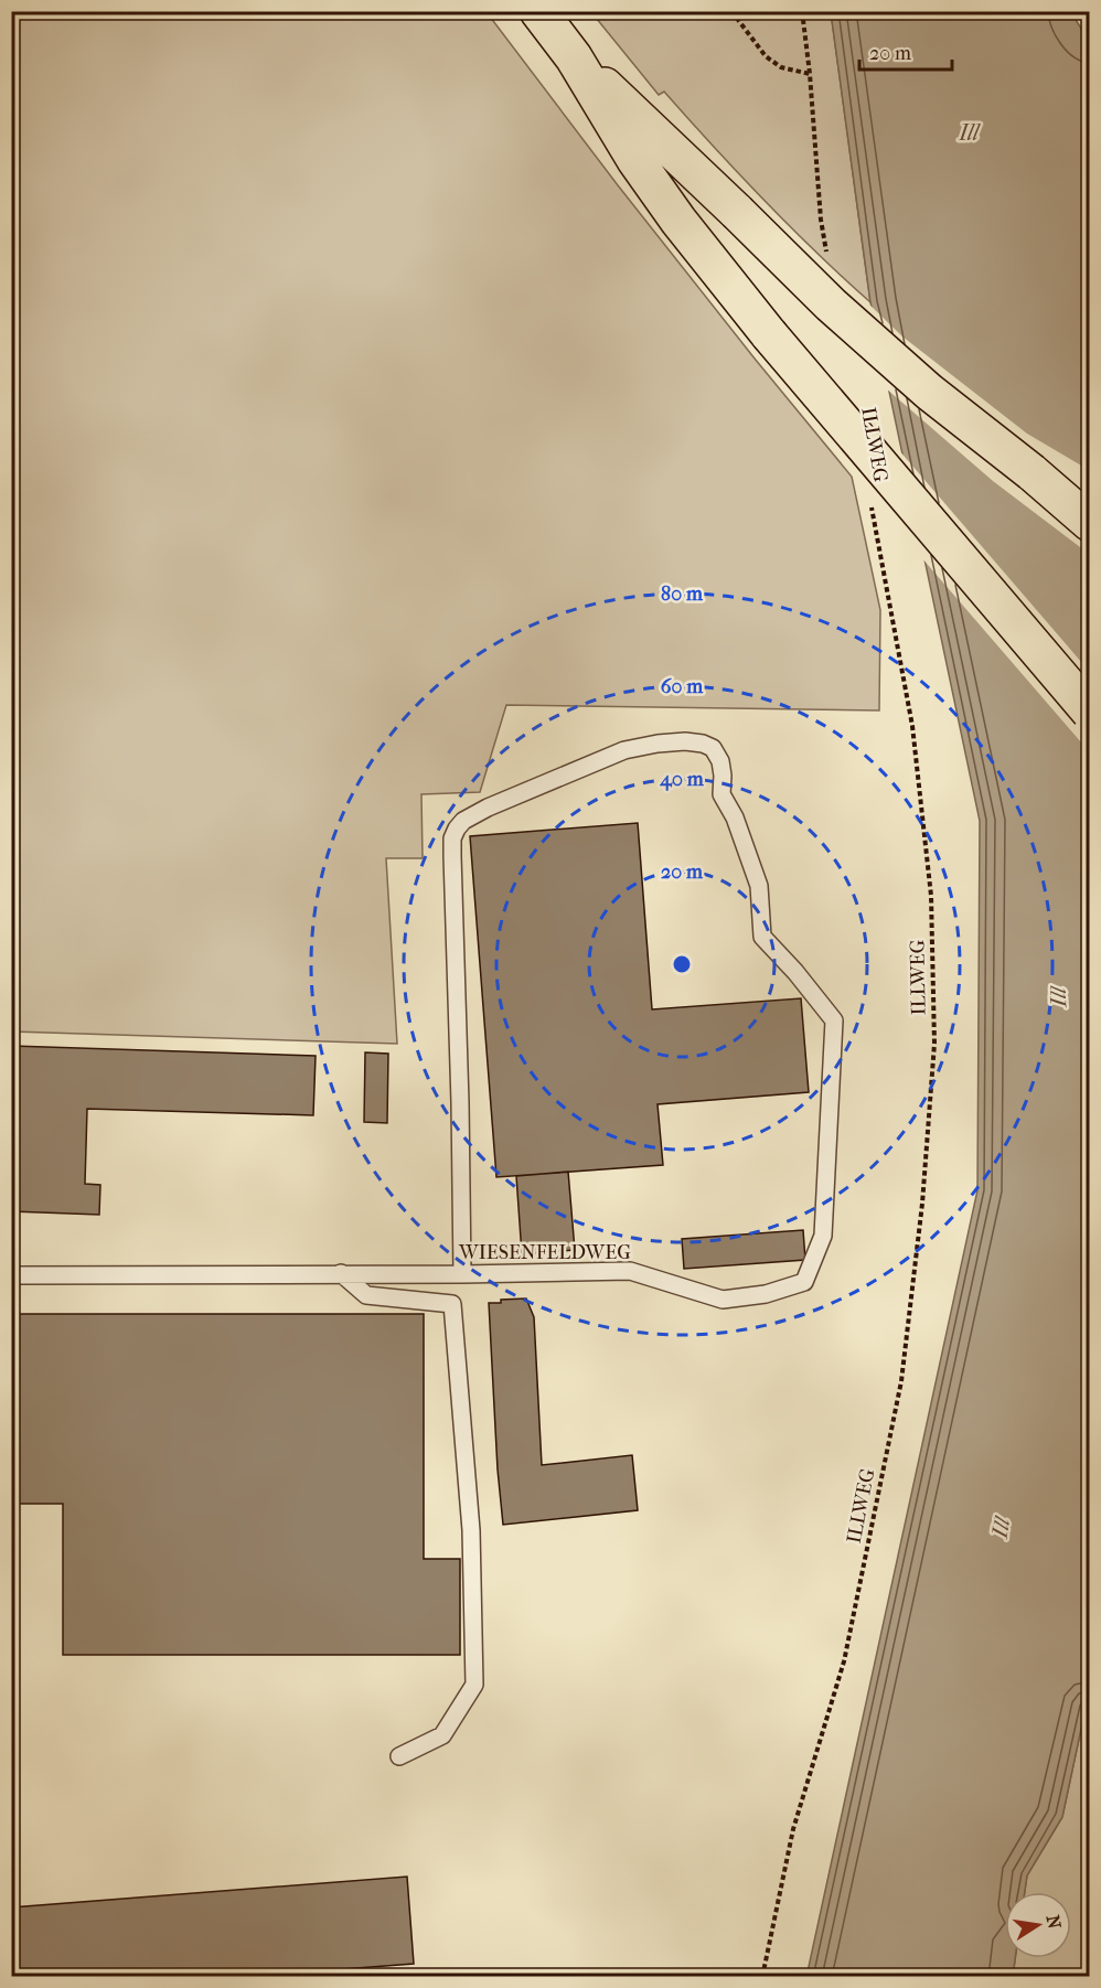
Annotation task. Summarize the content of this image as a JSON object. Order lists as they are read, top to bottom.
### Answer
{
  "streets": {
    "lane": ["WIESENFELDWEG"],
    "path": ["ILLWEG"]
  },
  "water": ["Ill"],
  "scale_bar": "20 m",
  "north": "right",
  "rings": [
    "80 m",
    "60 m",
    "40 m",
    "20 m"
  ]
}
